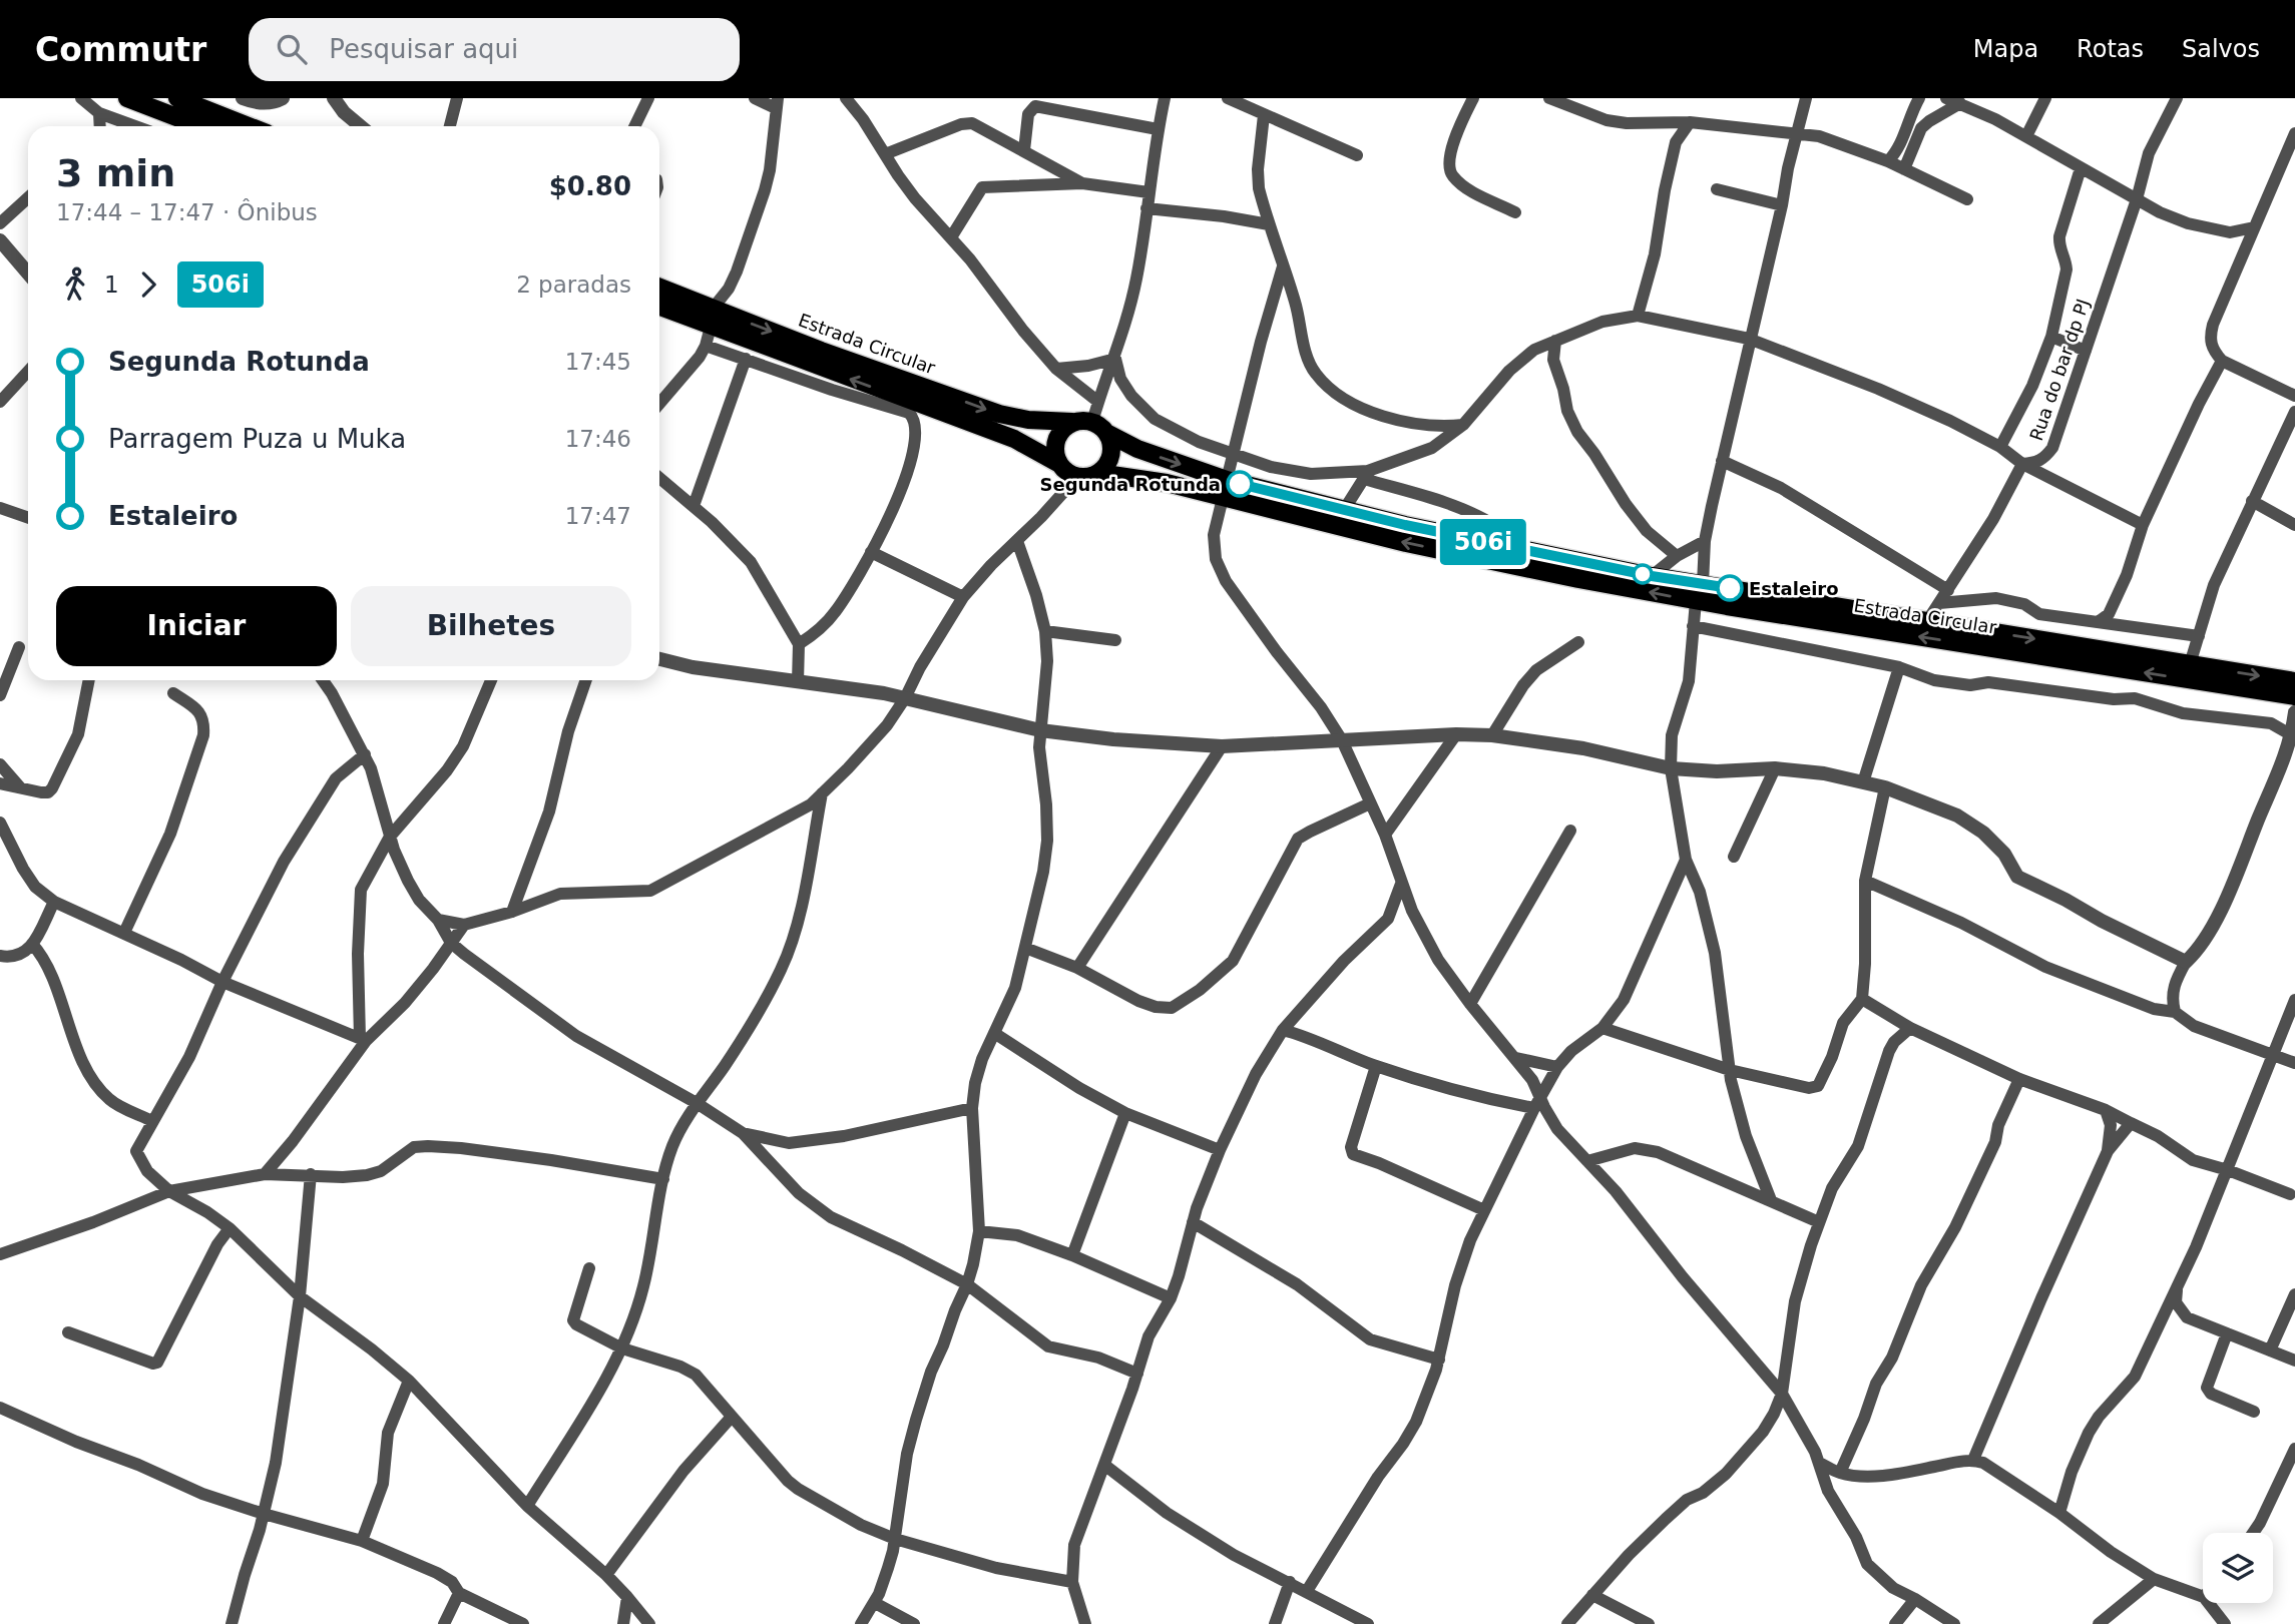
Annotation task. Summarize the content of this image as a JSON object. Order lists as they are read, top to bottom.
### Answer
{
  "streets": {
    "main road": ["Estrada Circular"],
    "street": ["Rua do bar dp PJ"]
  },
  "places": ["Segunda Rotunda", "Estaleiro"],
  "lines": ["bus line 506i"],
  "page": {
    "header": "Commutr",
    "search": "Pesquisar aqui",
    "nav": ["Mapa", "Rotas", "Salvos"],
    "on_map": "506i",
    "heading": ["3 min", "17:44 – 17:47 · Ônibus", "$0.80"],
    "legs": ["1", "506i", "2 paradas"],
    "list": [
      {
        "name": "Segunda Rotunda",
        "value": "17:45"
      },
      {
        "name": "Parragem Puza u Muka",
        "value": "17:46"
      },
      {
        "name": "Estaleiro",
        "value": "17:47"
      }
    ],
    "buttons": ["Iniciar", "Bilhetes"]
  }
}
